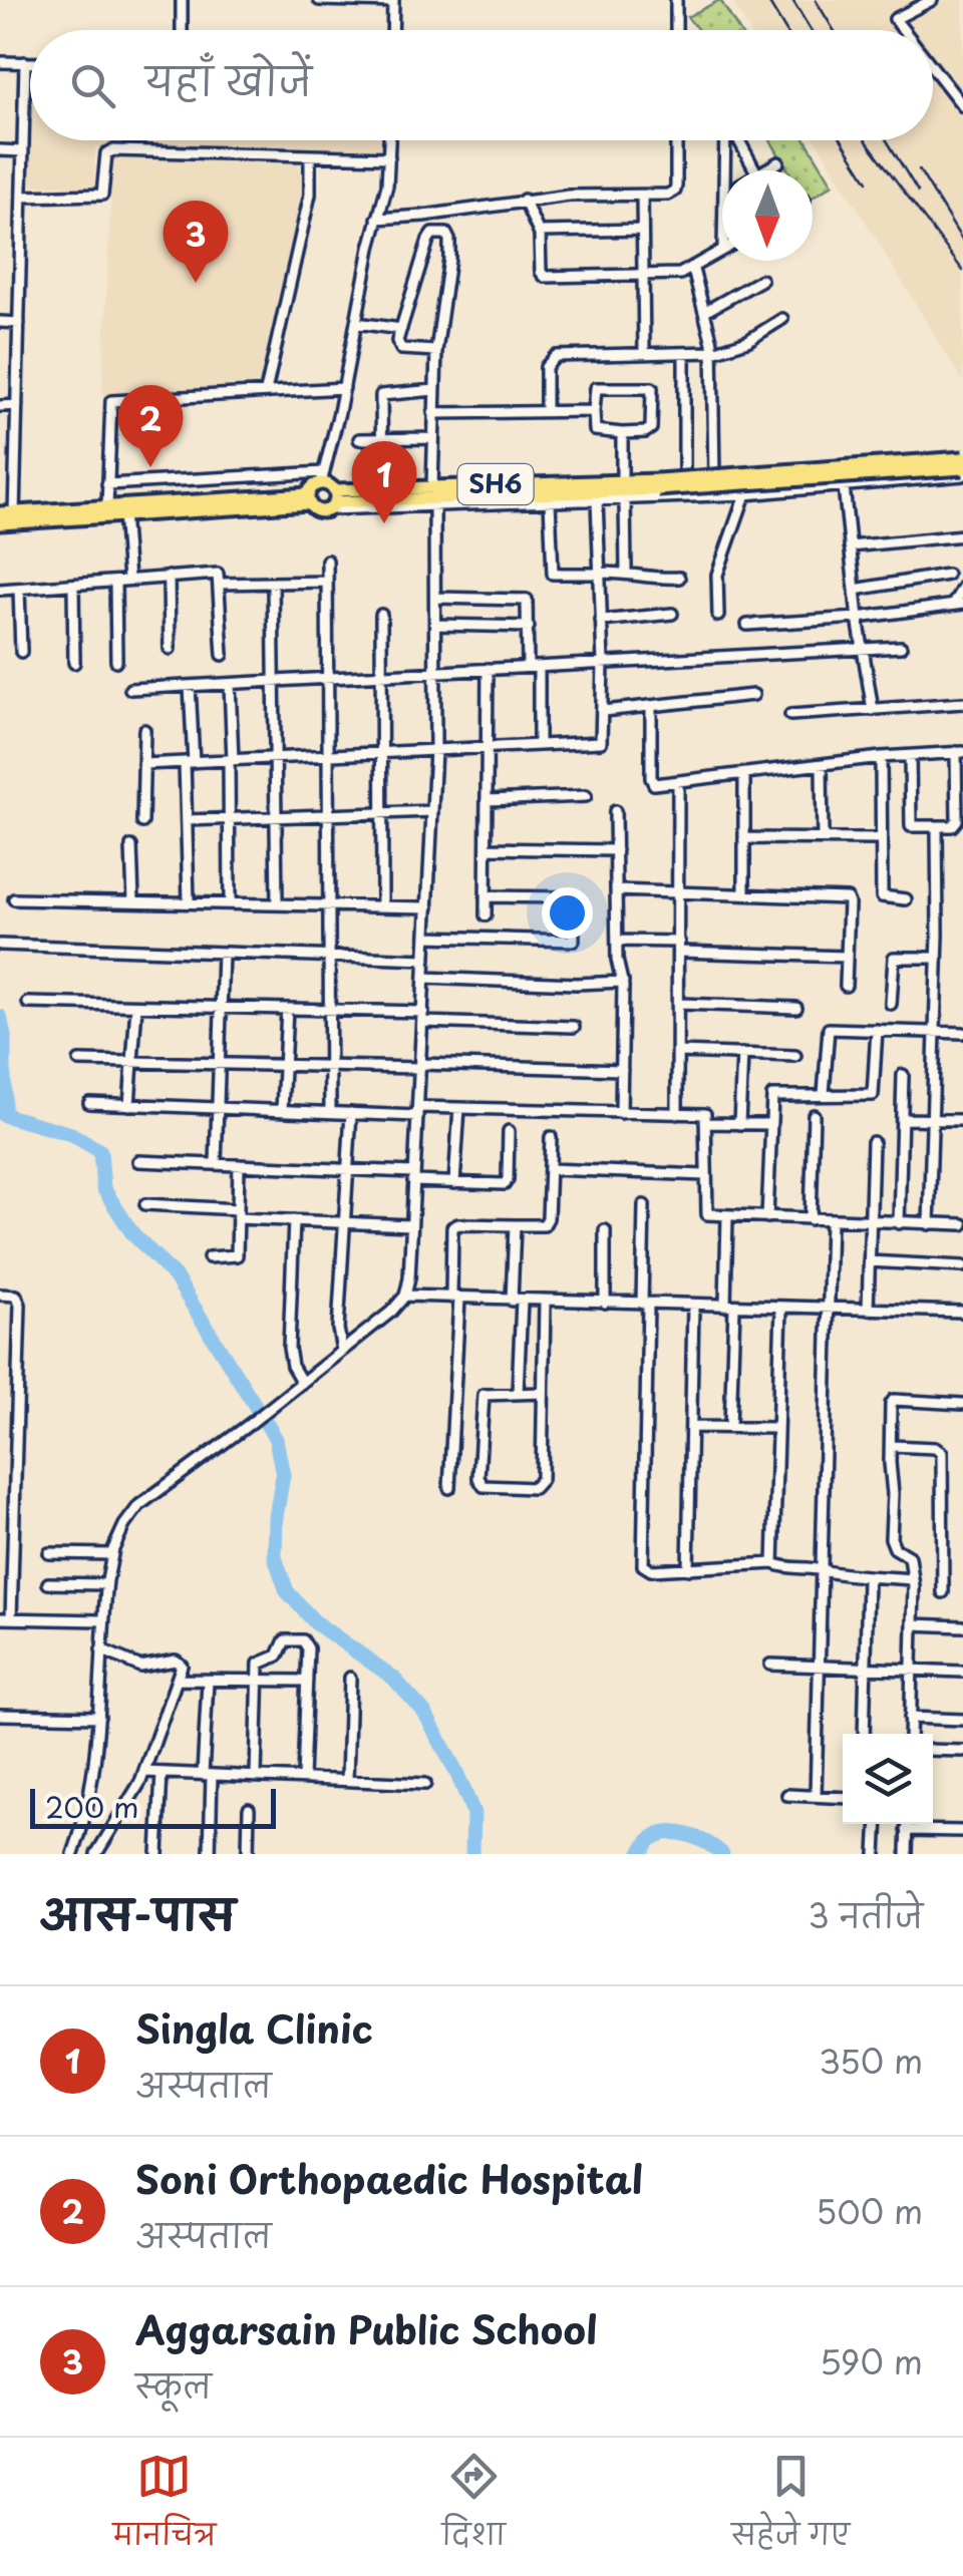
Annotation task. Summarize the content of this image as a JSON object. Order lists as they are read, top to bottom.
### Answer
{
  "streets": {
    "main road": ["SH6"]
  },
  "scale_bar": "200 m",
  "north": "bottom",
  "page": {
    "search": "यहाँ खोजें",
    "pins": ["3", "2", "1"],
    "scale": "200 m",
    "heading": ["आस-पास", "3 नतीजे"],
    "list": [
      {
        "mark": "1",
        "name": "Singla Clinic",
        "note": "अस्पताल",
        "value": "350 m"
      },
      {
        "mark": "2",
        "name": "Soni Orthopaedic Hospital",
        "note": "अस्पताल",
        "value": "500 m"
      },
      {
        "mark": "3",
        "name": "Aggarsain Public School",
        "note": "स्कूल",
        "value": "590 m"
      }
    ],
    "nav": ["मानचित्र", "दिशा", "सहेजे गए"]
  }
}
